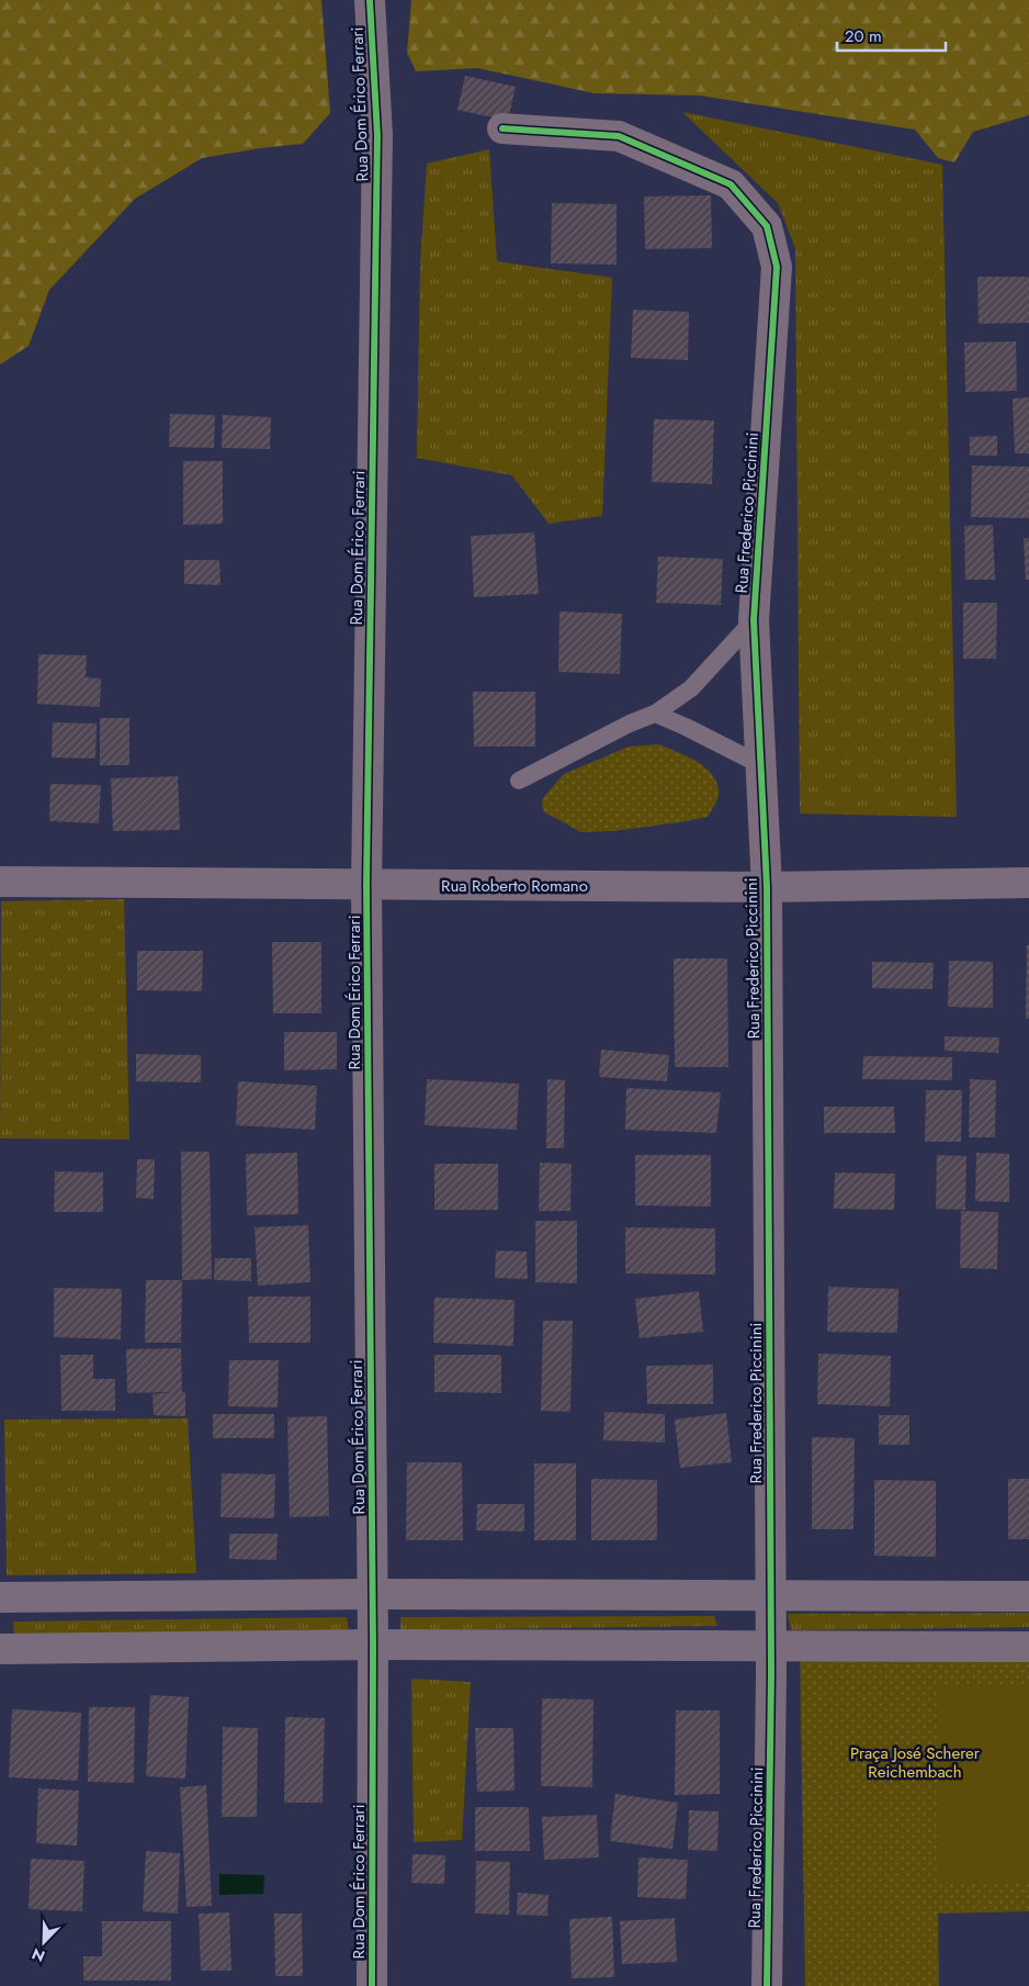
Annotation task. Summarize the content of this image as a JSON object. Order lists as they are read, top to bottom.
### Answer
{
  "streets": {
    "street": ["Rua Dom Érico Ferrari", "Rua Frederico Piccinini", "Rua Roberto Romano"]
  },
  "crossings": [
    ["Rua Dom Érico Ferrari", "Rua Roberto Romano"],
    ["Rua Frederico Piccinini", "Rua Roberto Romano"]
  ],
  "parks": ["Praça José Scherer Reichembach"],
  "scale_bar": "20 m",
  "north": "bottom left"
}
